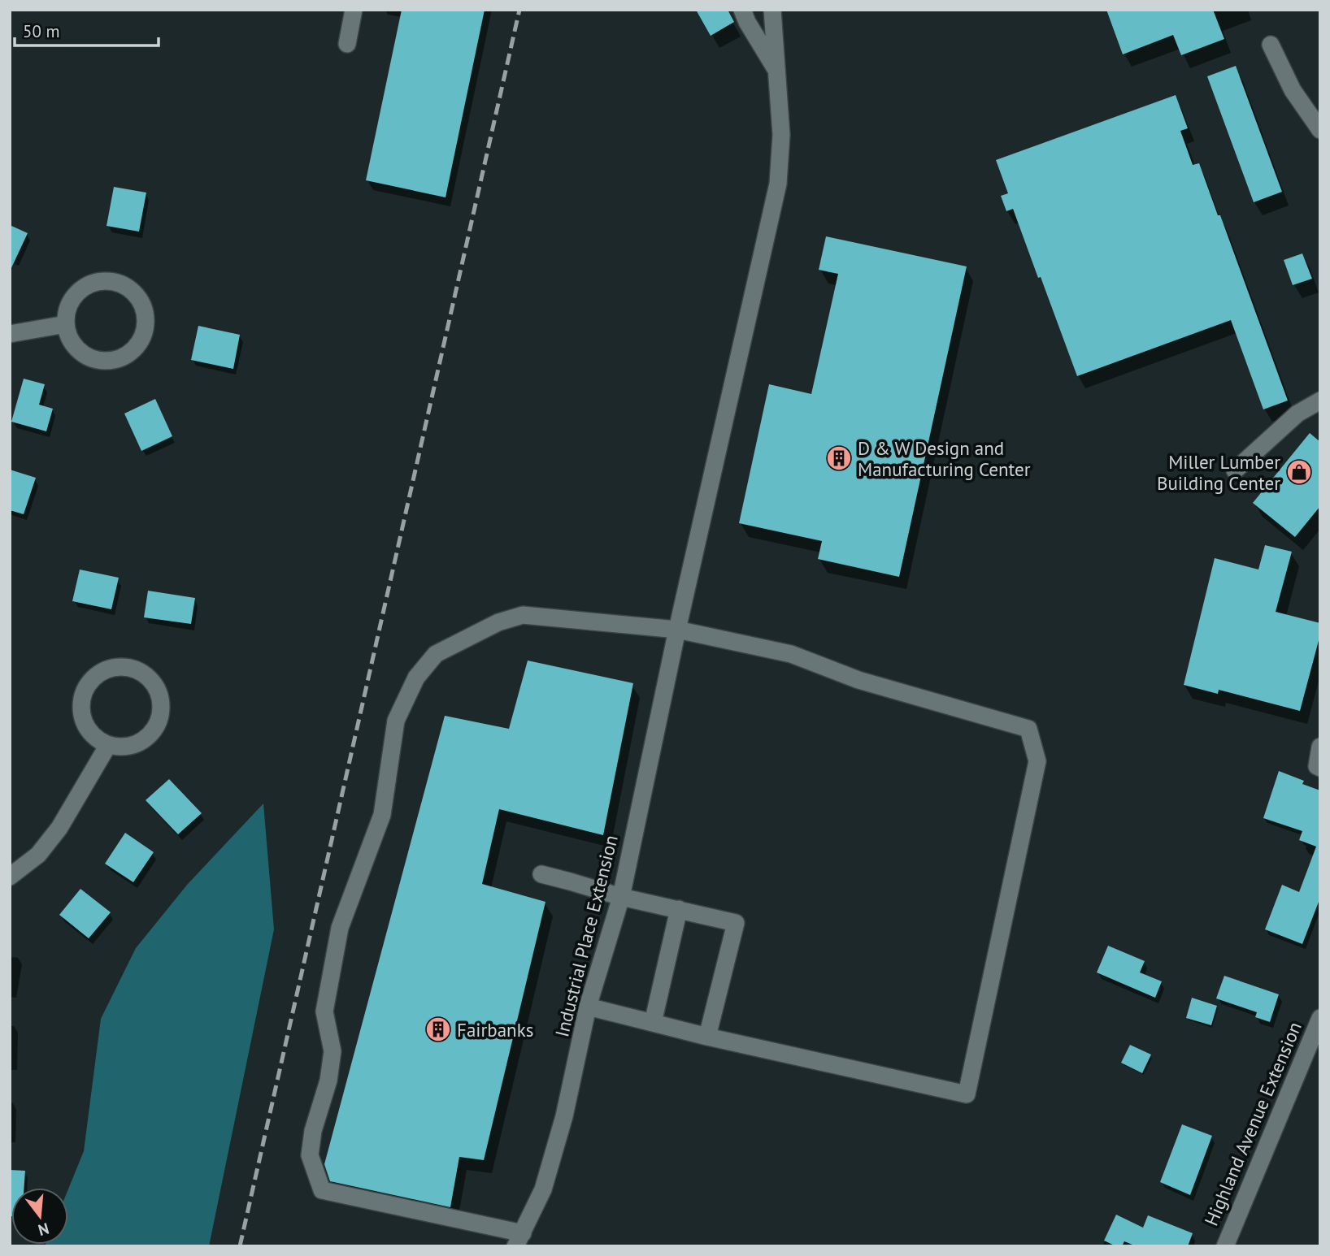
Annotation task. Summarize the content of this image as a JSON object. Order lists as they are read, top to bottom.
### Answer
{
  "streets": {
    "street": ["Industrial Place Extension", "Highland Avenue Extension"]
  },
  "places": {
    "building": ["D & W Design and Manufacturing Center", "Fairbanks"],
    "shop": ["Miller Lumber Building Center"]
  },
  "scale_bar": "50 m",
  "north": "bottom"
}
